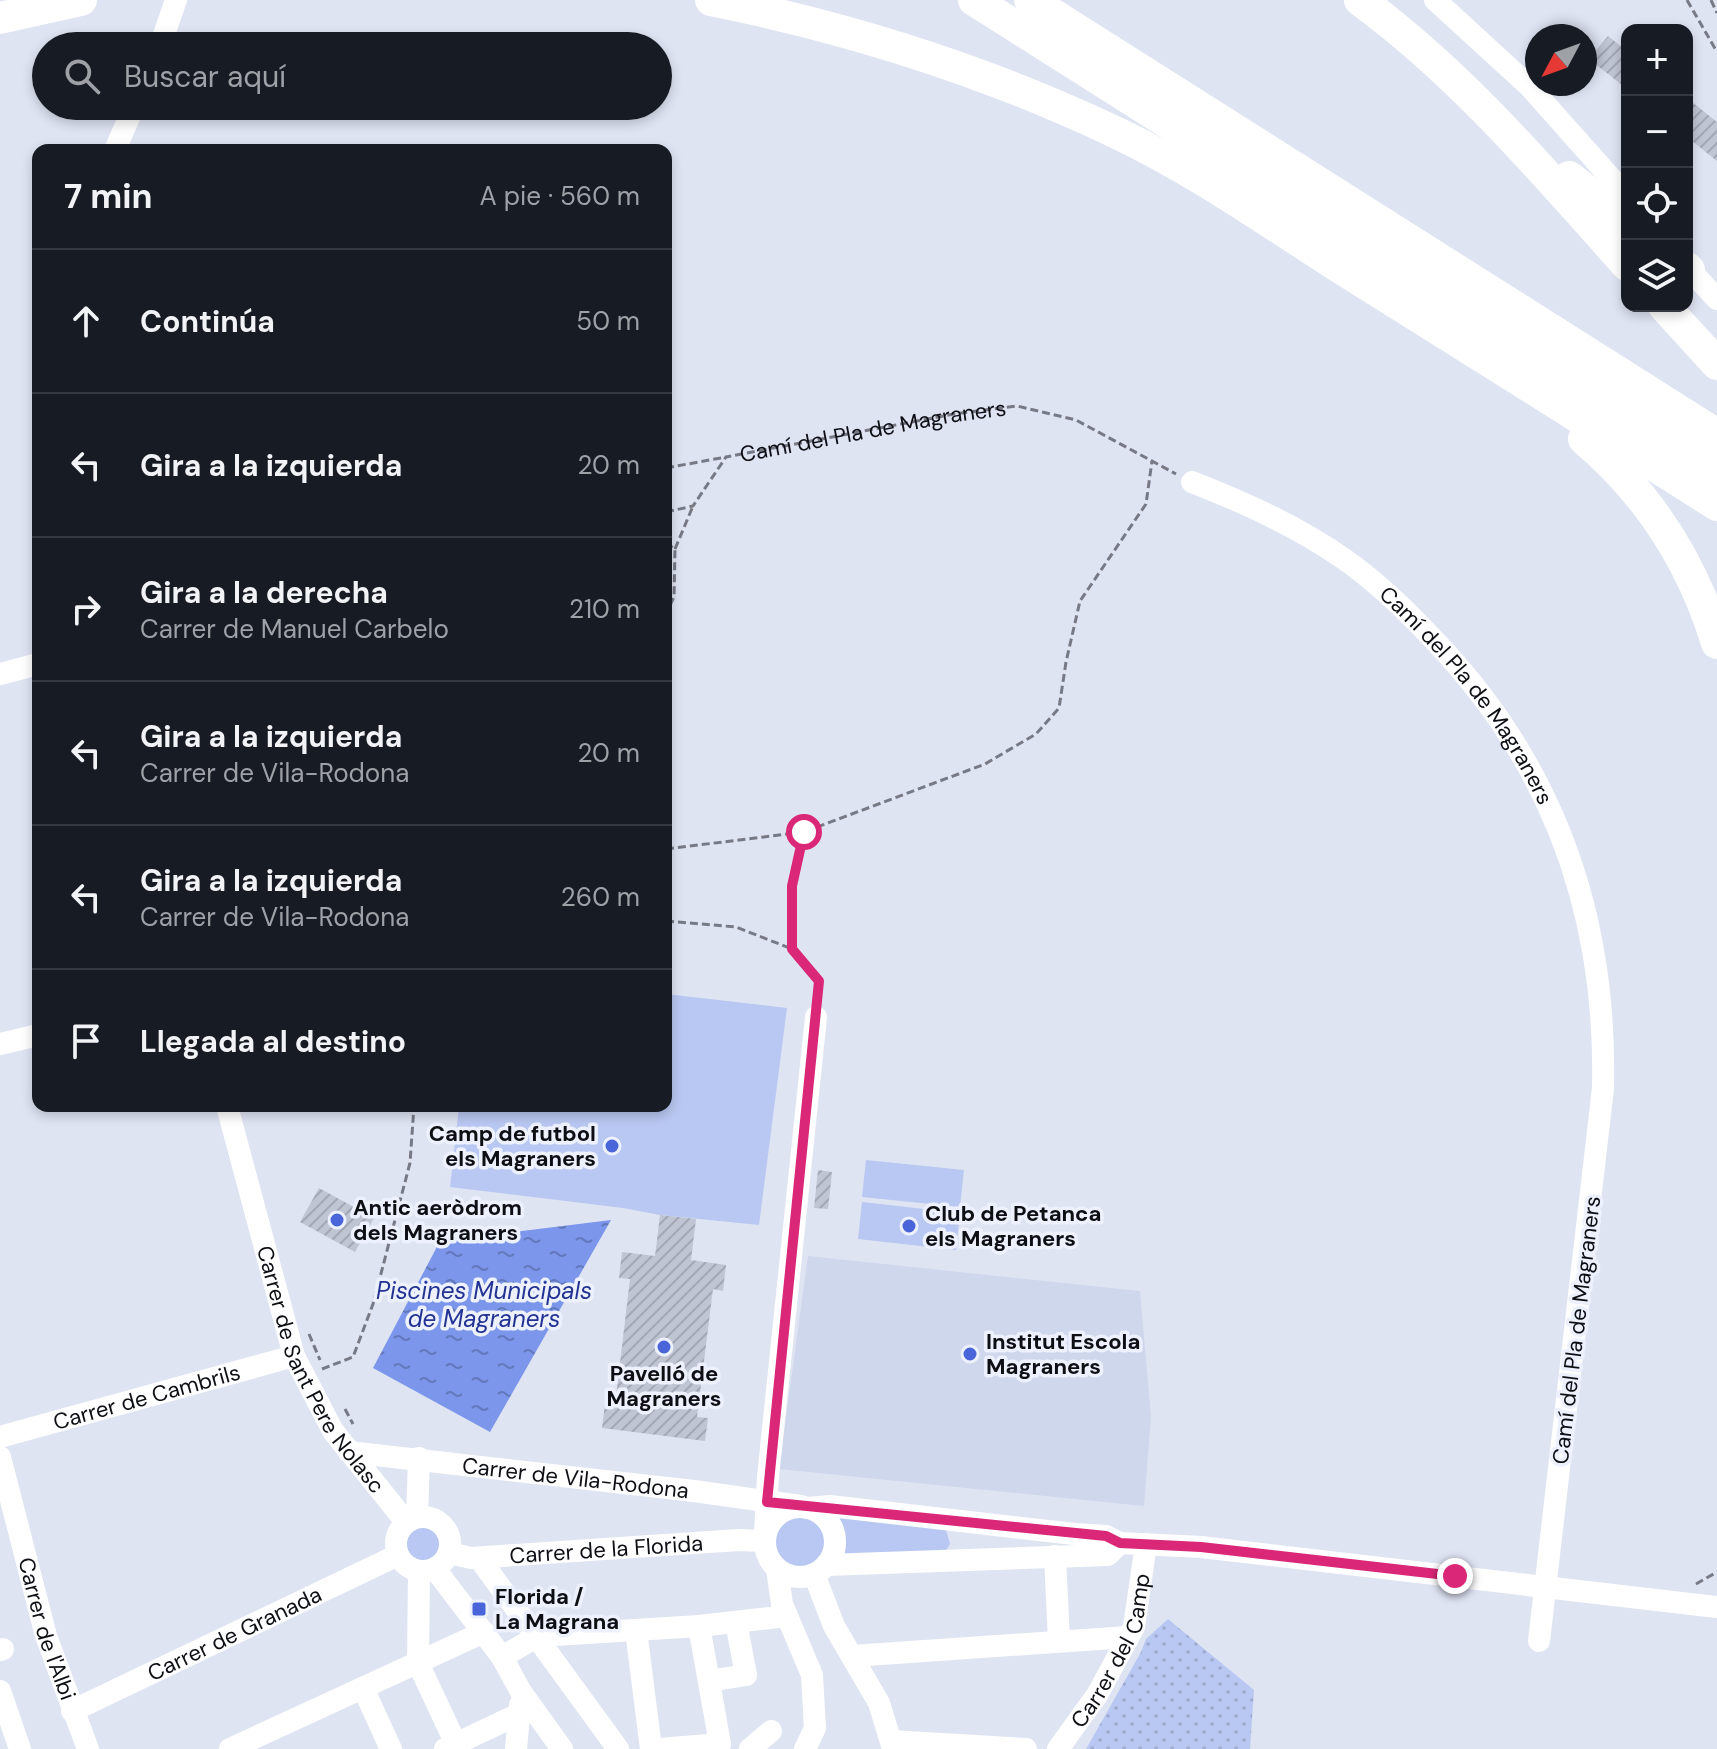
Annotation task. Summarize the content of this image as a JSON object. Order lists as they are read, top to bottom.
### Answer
{
  "streets": {
    "street": [
      "Camí del Pla de Magraners",
      "Carrer de Sant Pere Nolasc",
      "Carrer de Cambrils",
      "Carrer de Vila-Rodona",
      "Carrer de la Florida",
      "Carrer de l'Albi",
      "Carrer de Granada",
      "Carrer del Camp"
    ]
  },
  "crossings": [
    ["Camí del Pla de Magraners", "Carrer de Vila-Rodona"],
    ["Carrer de Sant Pere Nolasc", "Carrer de Cambrils"],
    ["Carrer de Sant Pere Nolasc", "Carrer de Vila-Rodona"],
    ["Carrer de Sant Pere Nolasc", "Carrer de la Florida"],
    ["Carrer de Sant Pere Nolasc", "Carrer de Granada"],
    ["Carrer de Vila-Rodona", "Carrer de la Florida"],
    ["Carrer de Vila-Rodona", "Carrer del Camp"],
    ["Carrer de la Florida", "Carrer de Granada"],
    ["Carrer de l'Albi", "Carrer de Granada"]
  ],
  "water": ["Piscines Municipals de Magraners"],
  "places": {
    "other": [
      "Camp de futbol els Magraners",
      "Antic aeròdrom dels Magraners",
      "Club de Petanca els Magraners",
      "Pavelló de Magraners",
      "Institut Escola Magraners"
    ],
    "transit": ["Florida / La Magrana"]
  },
  "north": "bottom left",
  "page": {
    "map_buttons": ["+", "−"],
    "search": "Buscar aquí",
    "heading": ["7 min", "A pie · 560 m"],
    "list": [
      ["Continúa", "50 m"],
      ["Gira a la izquierda", "20 m"],
      ["Gira a la derecha", "Carrer de Manuel Carbelo", "210 m"],
      ["Gira a la izquierda", "Carrer de Vila-Rodona", "20 m"],
      ["Gira a la izquierda", "Carrer de Vila-Rodona", "260 m"],
      "Llegada al destino"
    ]
  }
}
